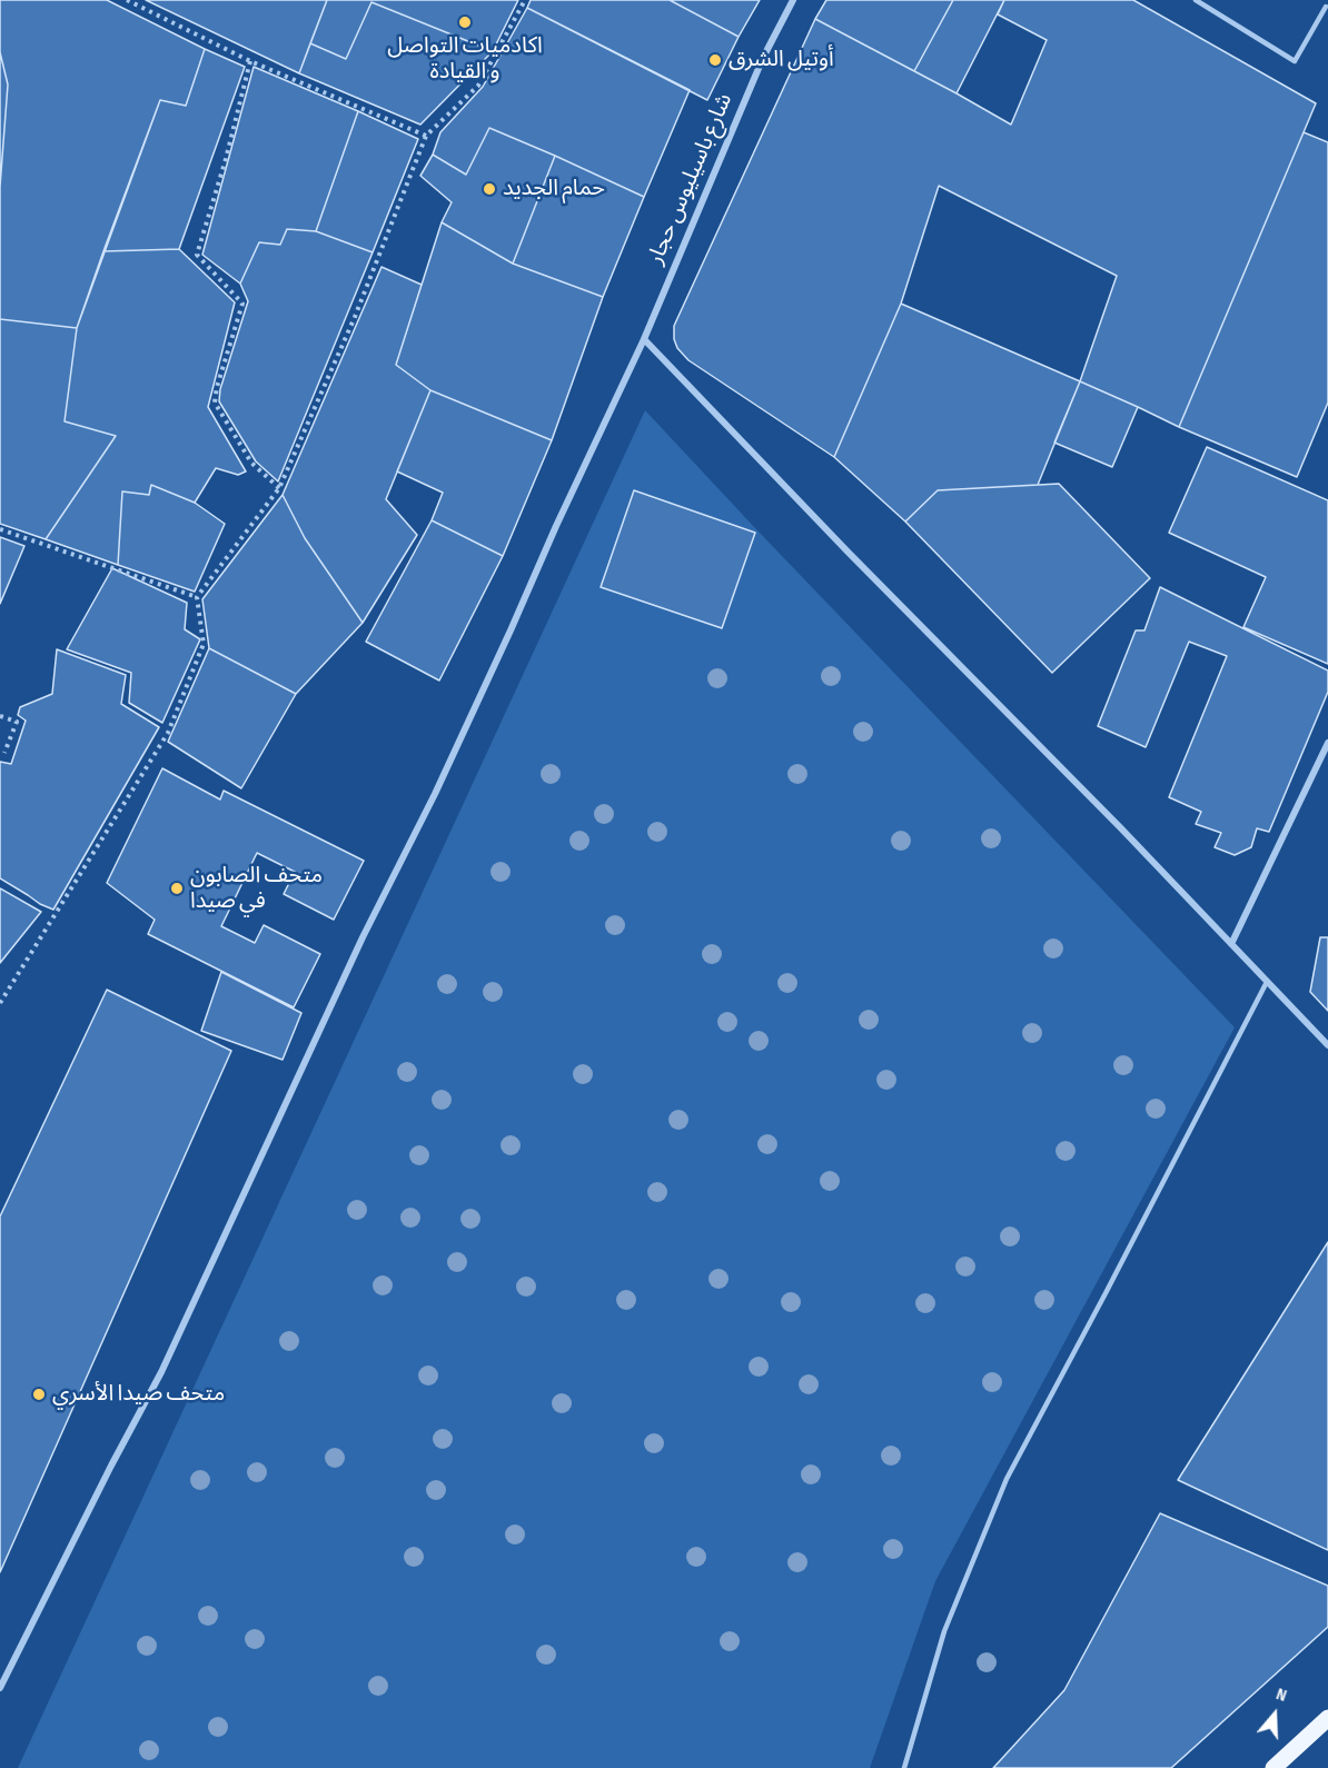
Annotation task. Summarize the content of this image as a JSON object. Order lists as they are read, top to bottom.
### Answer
{
  "streets": {
    "street": ["شارع باسيليوس حجار"]
  },
  "places": [
    "اكادميات التواصل و القيادة",
    "أوتيل الشرق",
    "حمام الجديد",
    "متحف الصابون في صيدا",
    "متحف صيدا الأسري"
  ],
  "north": "top"
}
